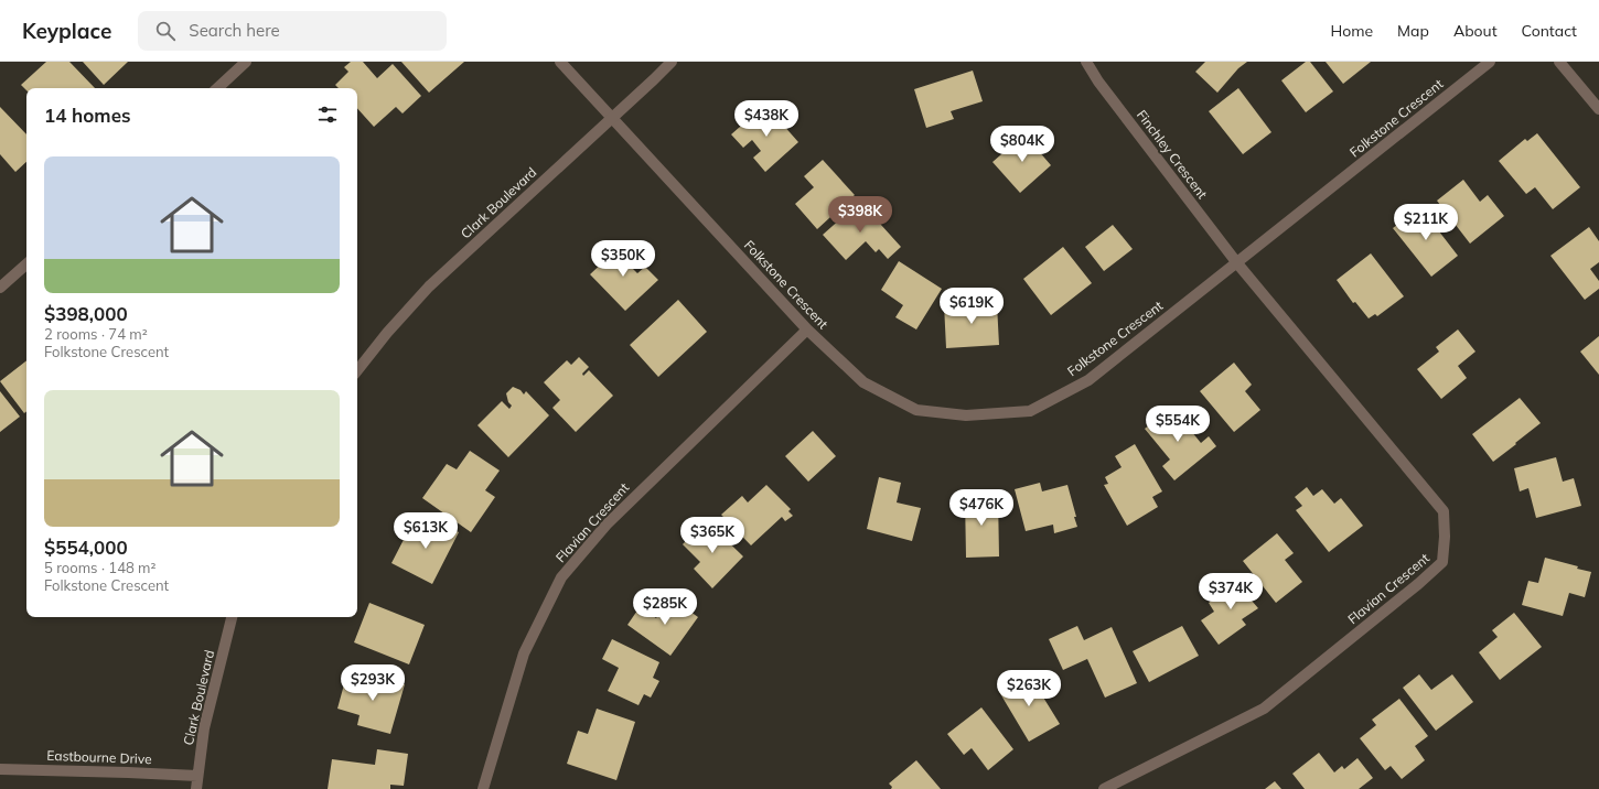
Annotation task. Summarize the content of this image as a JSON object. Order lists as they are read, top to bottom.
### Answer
{
  "streets": {
    "street": [
      "Folkstone Crescent",
      "Finchley Crescent",
      "Clark Boulevard",
      "Flavian Crescent",
      "Eastbourne Drive"
    ]
  },
  "crossings": [
    ["Folkstone Crescent", "Finchley Crescent"],
    ["Folkstone Crescent", "Clark Boulevard"],
    ["Folkstone Crescent", "Flavian Crescent"],
    ["Finchley Crescent", "Flavian Crescent"],
    ["Clark Boulevard", "Eastbourne Drive"]
  ],
  "page": {
    "header": "Keyplace",
    "search": "Search here",
    "nav": [
      "Home",
      "Map",
      "About",
      "Contact"
    ],
    "heading": "14 homes",
    "price": [
      "$438K",
      "$804K",
      "$398K",
      "$211K",
      "$350K",
      "$619K",
      "$554K",
      "$476K",
      "$613K",
      "$365K",
      "$374K",
      "$285K",
      "$293K",
      "$263K"
    ],
    "list": [
      {
        "name": "$398,000",
        "note": "2 rooms · 74 m² · Folkstone Crescent"
      },
      {
        "name": "$554,000",
        "note": "5 rooms · 148 m² · Folkstone Crescent"
      }
    ]
  }
}
